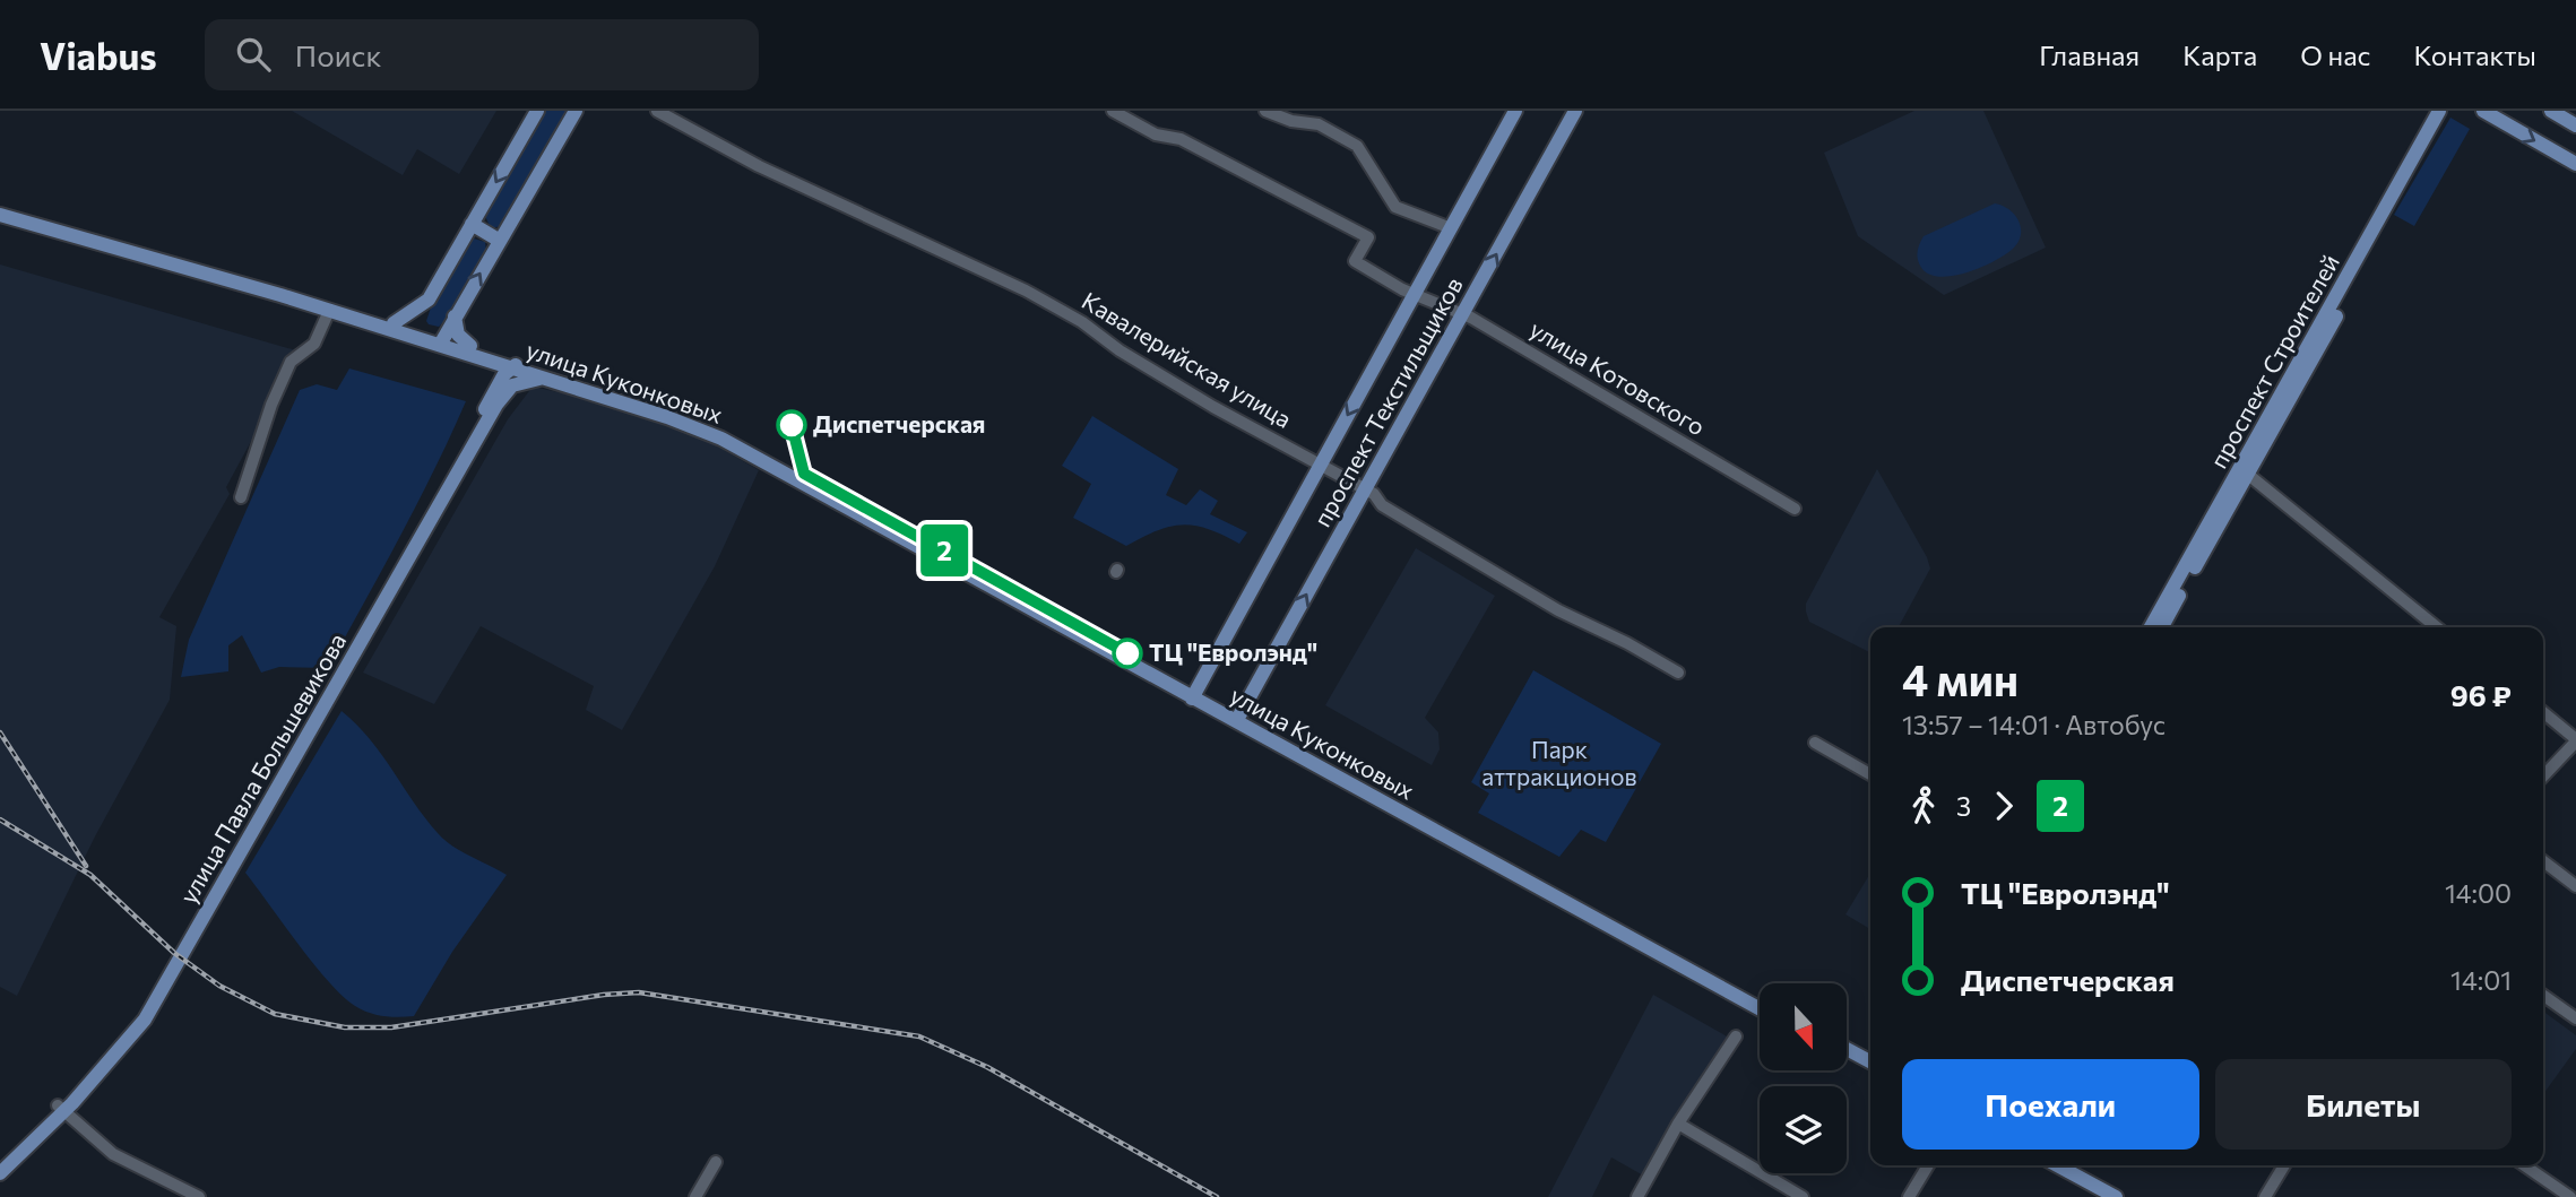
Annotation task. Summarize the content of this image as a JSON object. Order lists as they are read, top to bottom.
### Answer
{
  "streets": {
    "main road": [
      "проспект Строителей",
      "улица Куконковых",
      "проспект Текстильщиков",
      "улица Павла Большевикова"
    ],
    "street": ["Кавалерийская улица", "улица Котовского"]
  },
  "crossings": [
    ["Кавалерийская улица", "проспект Текстильщиков"],
    ["улица Котовского", "проспект Текстильщиков"],
    ["улица Куконковых", "проспект Текстильщиков"],
    ["улица Куконковых", "улица Павла Большевикова"]
  ],
  "parks": ["Парк аттракционов"],
  "places": ["Диспетчерская", "ТЦ \"Евролэнд\""],
  "lines": ["bus line 2"],
  "north": "bottom",
  "page": {
    "header": "Viabus",
    "search": "Поиск",
    "nav": [
      "Главная",
      "Карта",
      "О нас",
      "Контакты"
    ],
    "on_map": "2",
    "heading": ["4 мин", "13:57 – 14:01 · Автобус", "96 ₽"],
    "legs": ["3", "2"],
    "list": [
      {
        "name": "ТЦ \"Евролэнд\"",
        "value": "14:00"
      },
      {
        "name": "Диспетчерская",
        "value": "14:01"
      }
    ],
    "buttons": ["Поехали", "Билеты"]
  }
}
